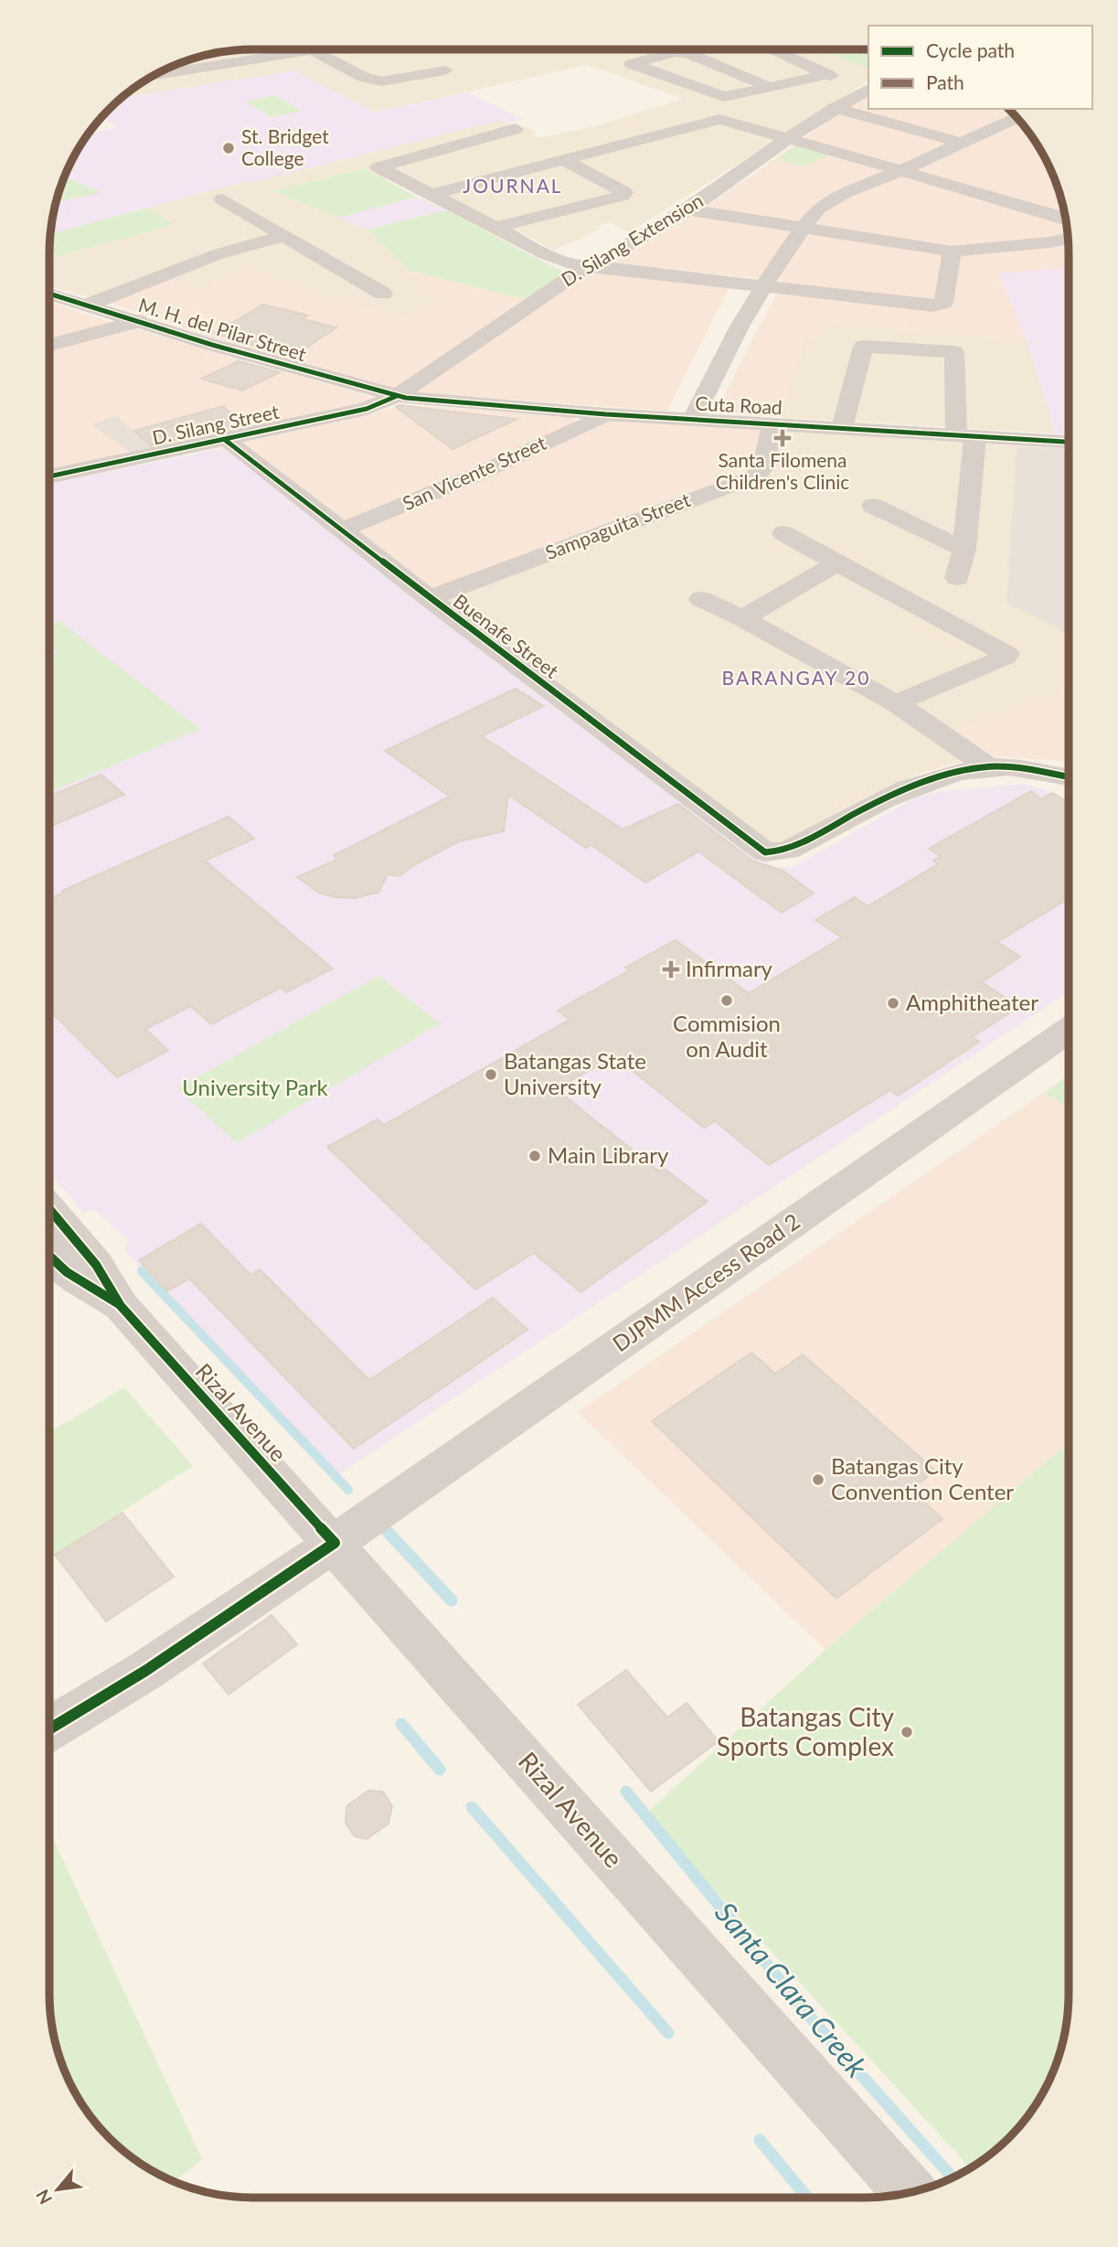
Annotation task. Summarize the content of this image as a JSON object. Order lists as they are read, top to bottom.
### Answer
{
  "streets": {
    "street": [
      "D. Silang Extension",
      "M. H. del Pilar Street",
      "Cuta Road",
      "D. Silang Street",
      "San Vicente Street",
      "Sampaguita Street",
      "Buenafe Street",
      "DJPMM Access Road 2",
      "Rizal Avenue"
    ]
  },
  "crossings": [
    ["D. Silang Extension", "M. H. del Pilar Street"],
    ["D. Silang Extension", "Cuta Road"],
    ["D. Silang Extension", "D. Silang Street"],
    ["M. H. del Pilar Street", "Cuta Road"],
    ["M. H. del Pilar Street", "D. Silang Street"],
    ["Cuta Road", "D. Silang Street"],
    ["Cuta Road", "San Vicente Street"],
    ["Cuta Road", "Sampaguita Street"],
    ["D. Silang Street", "Buenafe Street"],
    ["San Vicente Street", "Buenafe Street"],
    ["Sampaguita Street", "Buenafe Street"],
    ["DJPMM Access Road 2", "Rizal Avenue"]
  ],
  "districts": ["JOURNAL", "BARANGAY 20"],
  "water": ["Santa Clara Creek"],
  "parks": ["University Park"],
  "places": {
    "other": [
      "St. Bridget College",
      "Commision on Audit",
      "Amphitheater",
      "Batangas State University",
      "Main Library",
      "Batangas City Convention Center",
      "Batangas City Sports Complex"
    ],
    "health": ["Santa Filomena Children's Clinic", "Infirmary"]
  },
  "legend": ["Cycle path", "Path"],
  "north": "bottom left"
}
